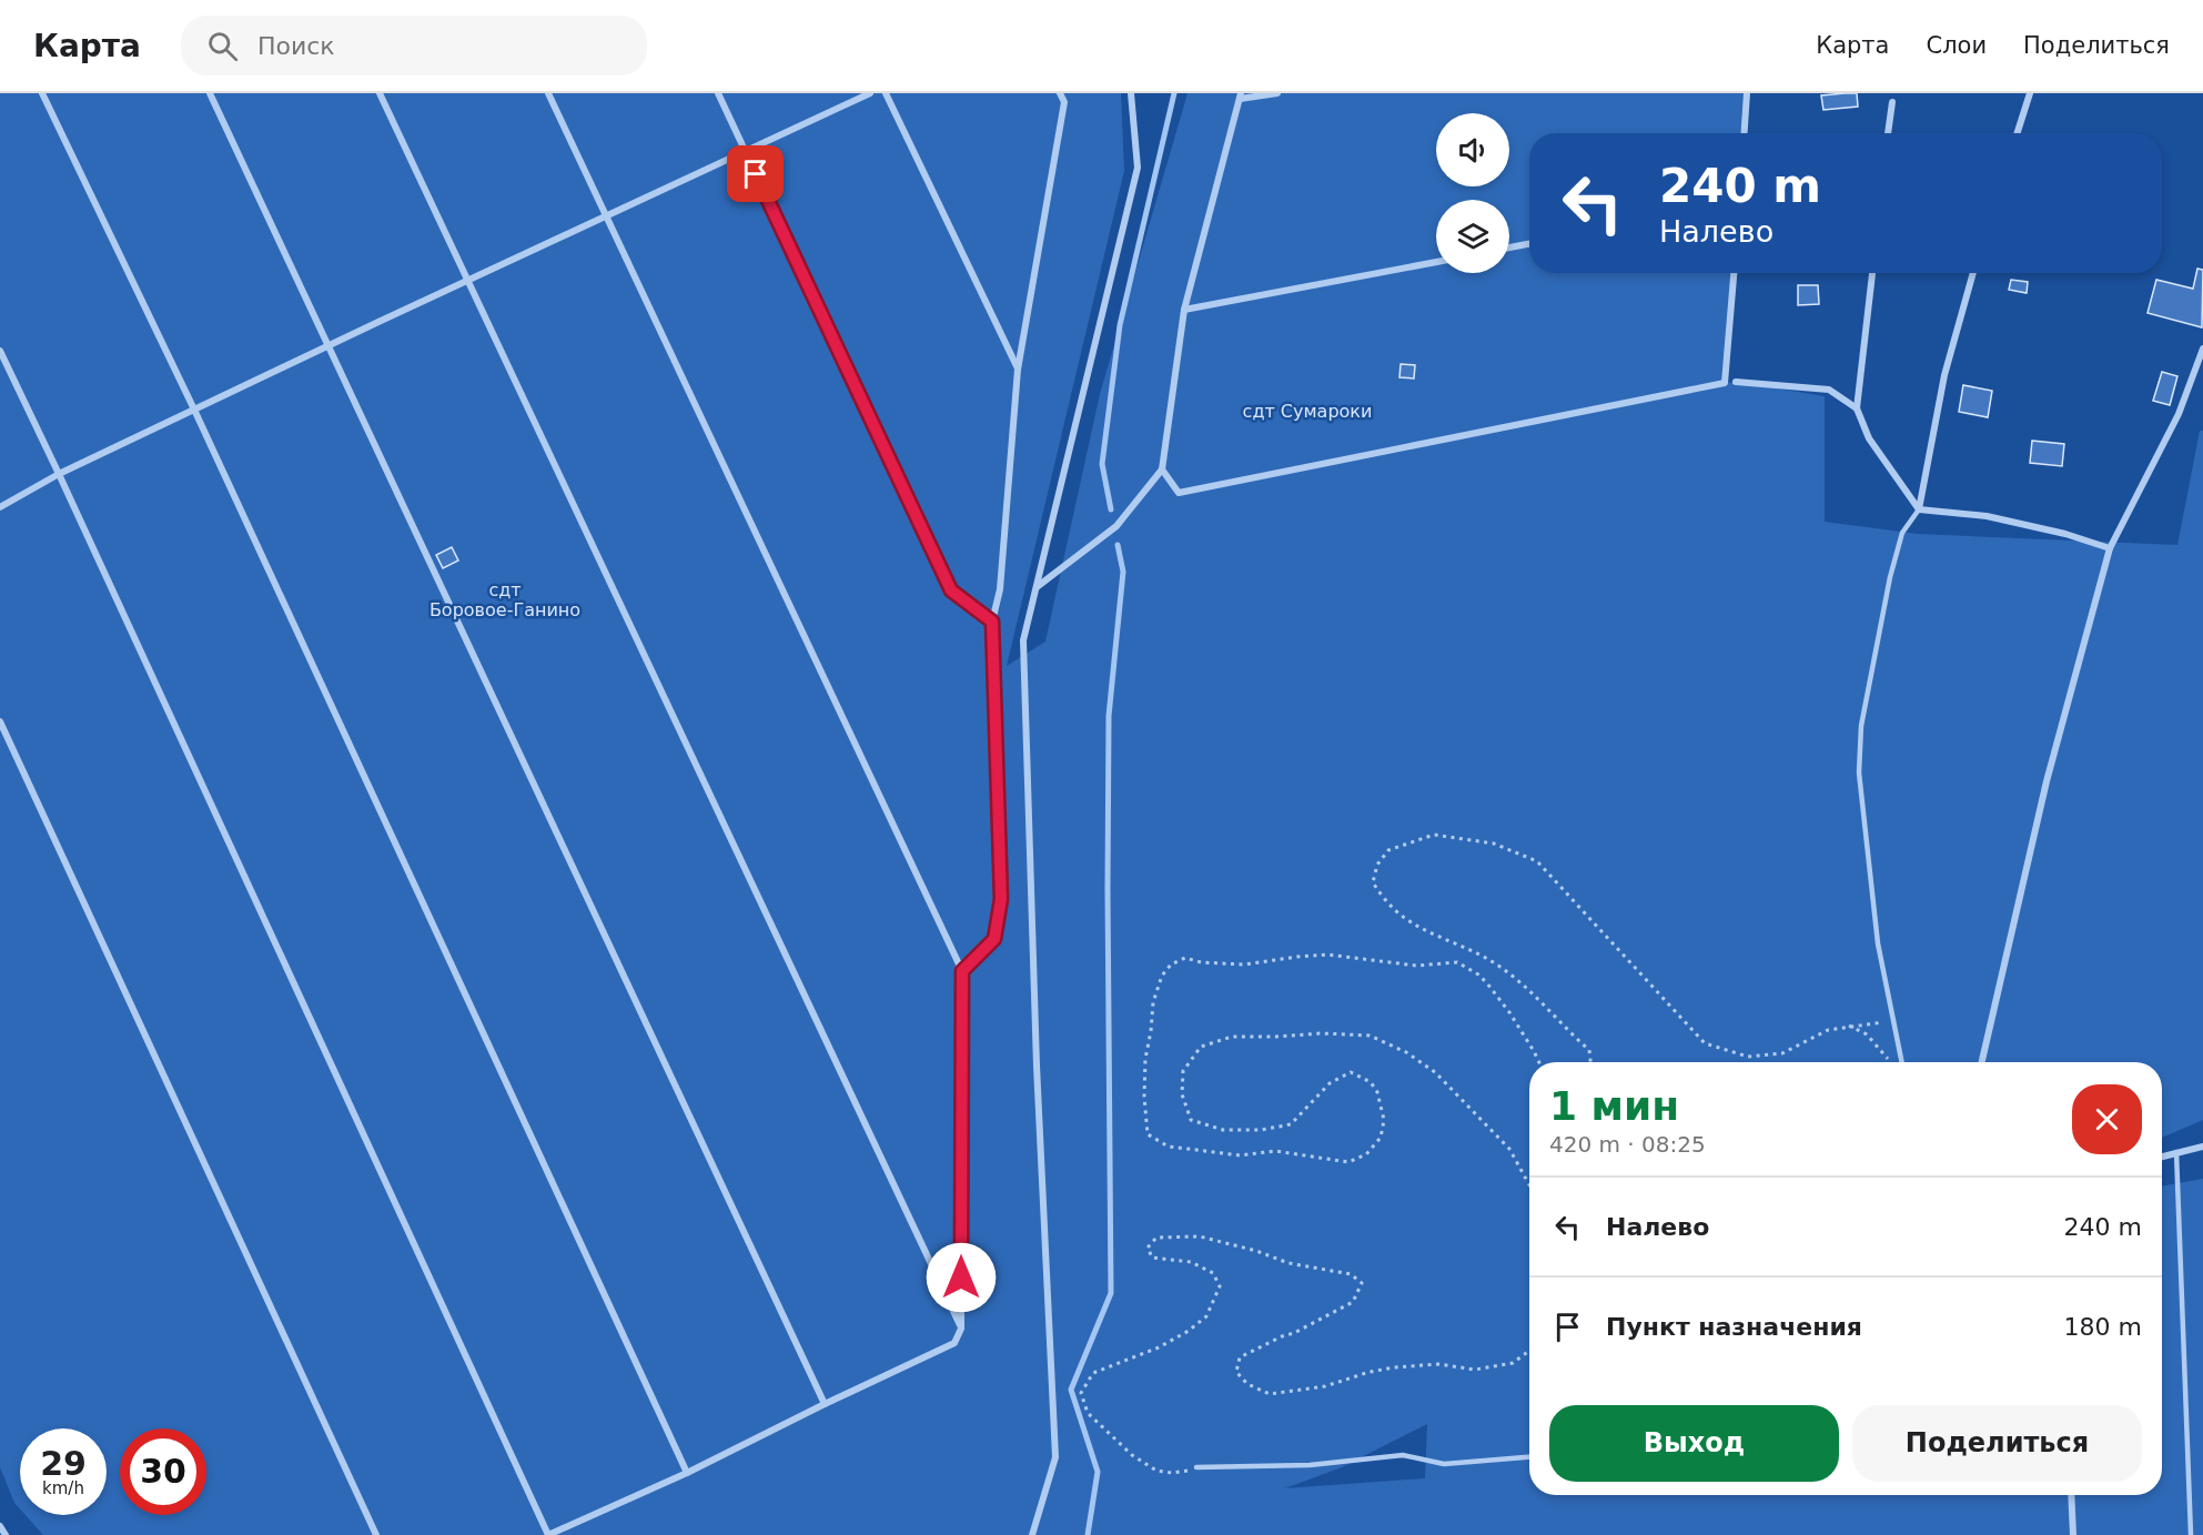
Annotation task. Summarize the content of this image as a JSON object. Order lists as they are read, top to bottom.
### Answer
{
  "parks": ["сдт Сумароки", "сдт Боровое-Ганино"],
  "page": {
    "header": "Карта",
    "search": "Поиск",
    "nav": ["Карта", "Слои", "Поделиться"],
    "turn": ["240 m", "Налево"],
    "heading": ["1 мин", "420 m · 08:25"],
    "list": [
      {
        "name": "Налево",
        "value": "240 m"
      },
      {
        "name": "Пункт назначения",
        "value": "180 m"
      }
    ],
    "buttons": ["Выход", "Поделиться"],
    "speed": "29 km/h",
    "limit": "30"
  }
}
